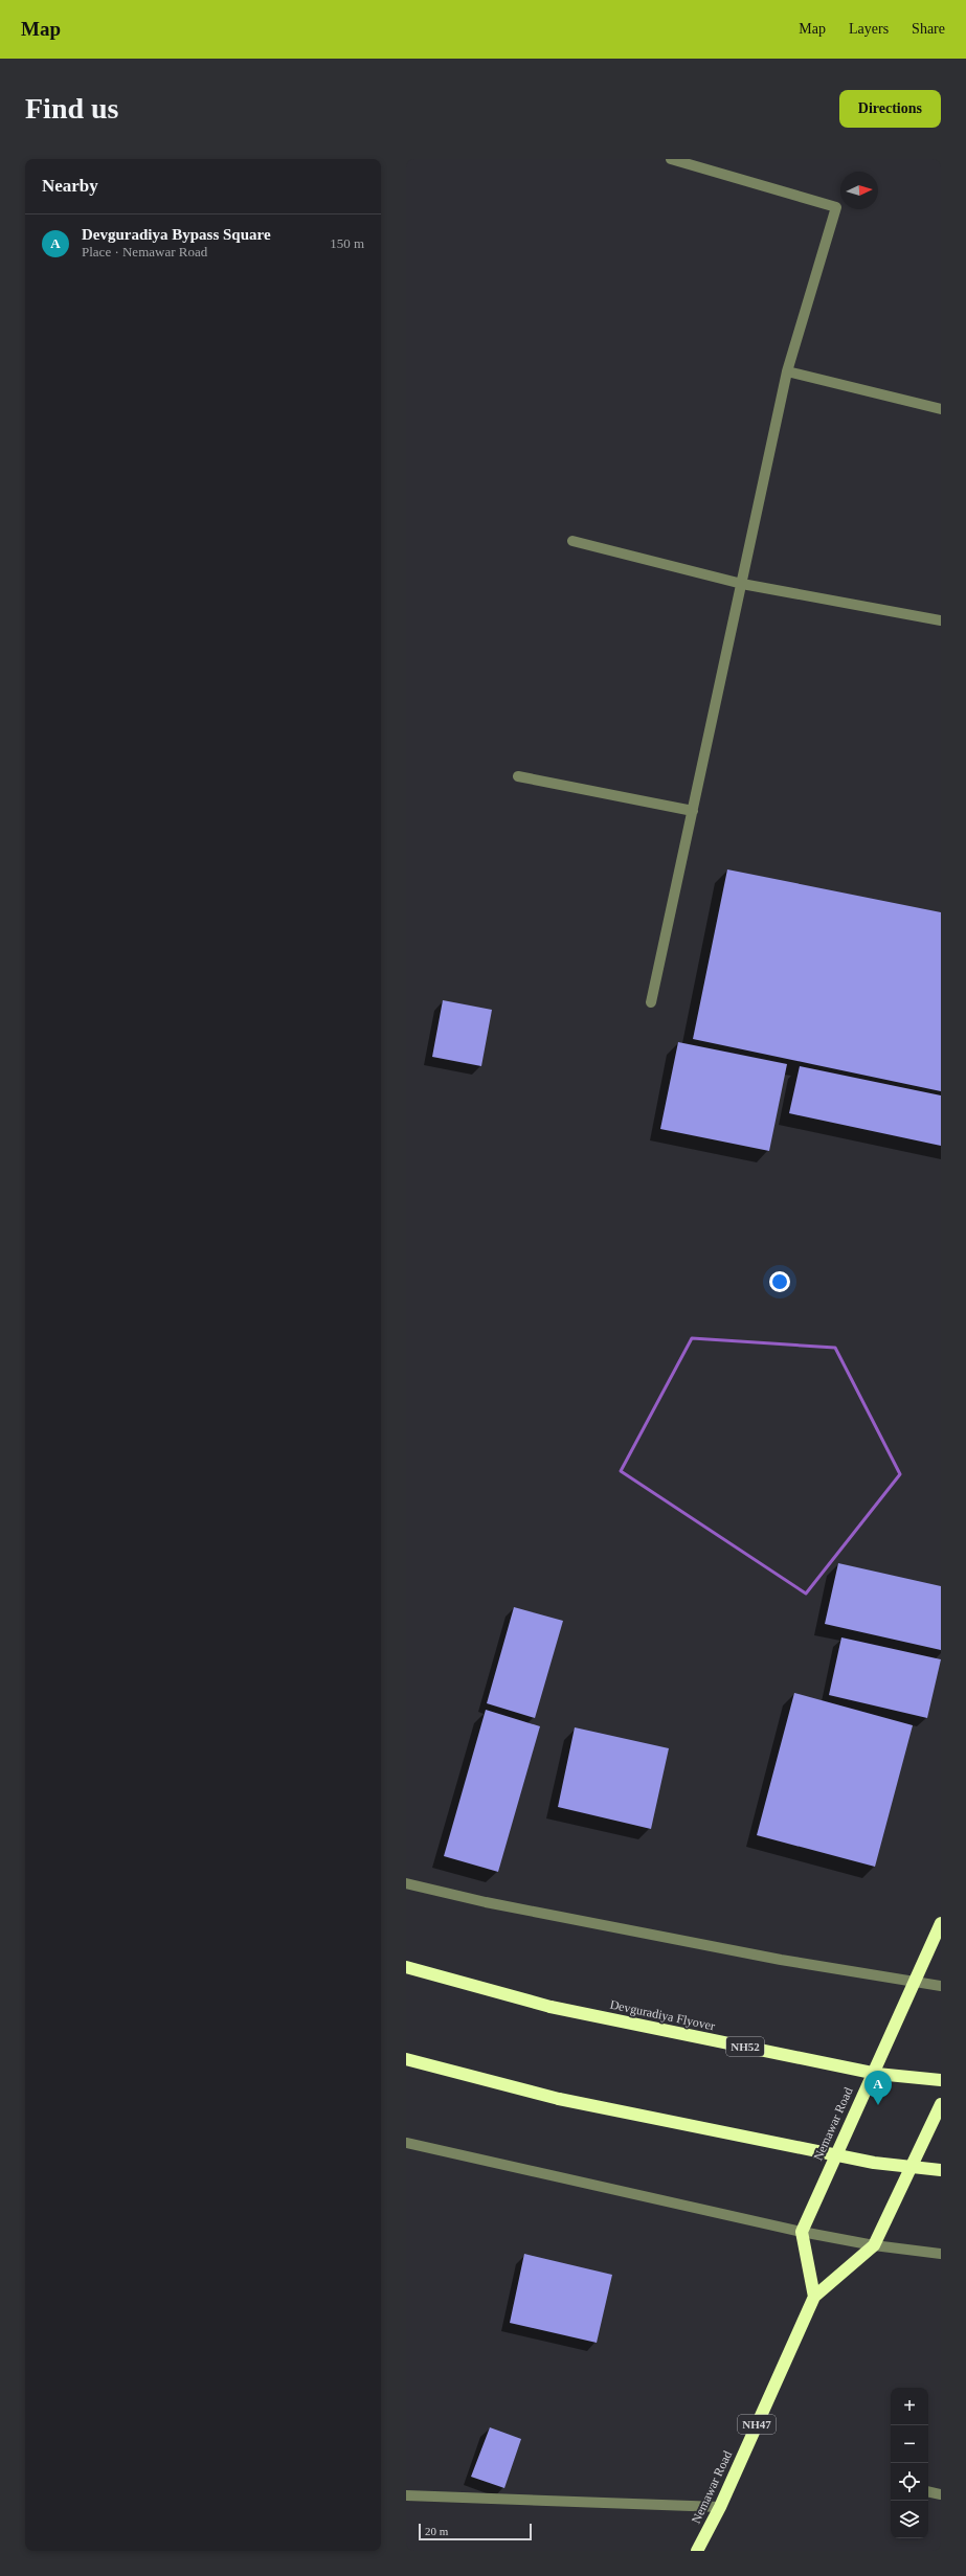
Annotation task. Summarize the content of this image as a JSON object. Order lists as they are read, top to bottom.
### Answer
{
  "streets": {
    "highway": [
      "Devguradiya Flyover",
      "NH52",
      "Nemawar Road",
      "NH47"
    ]
  },
  "scale_bar": "20 m",
  "north": "right",
  "page": {
    "header": "Map",
    "nav": ["Map", "Layers", "Share"],
    "buttons": "Directions",
    "title": "Find us",
    "heading": "Nearby",
    "list": [
      {
        "mark": "A",
        "name": "Devguradiya Bypass Square",
        "note": "Place · Nemawar Road",
        "value": "150 m"
      }
    ],
    "pins": "A",
    "map_buttons": ["+", "−"],
    "scale": "20 m"
  }
}
